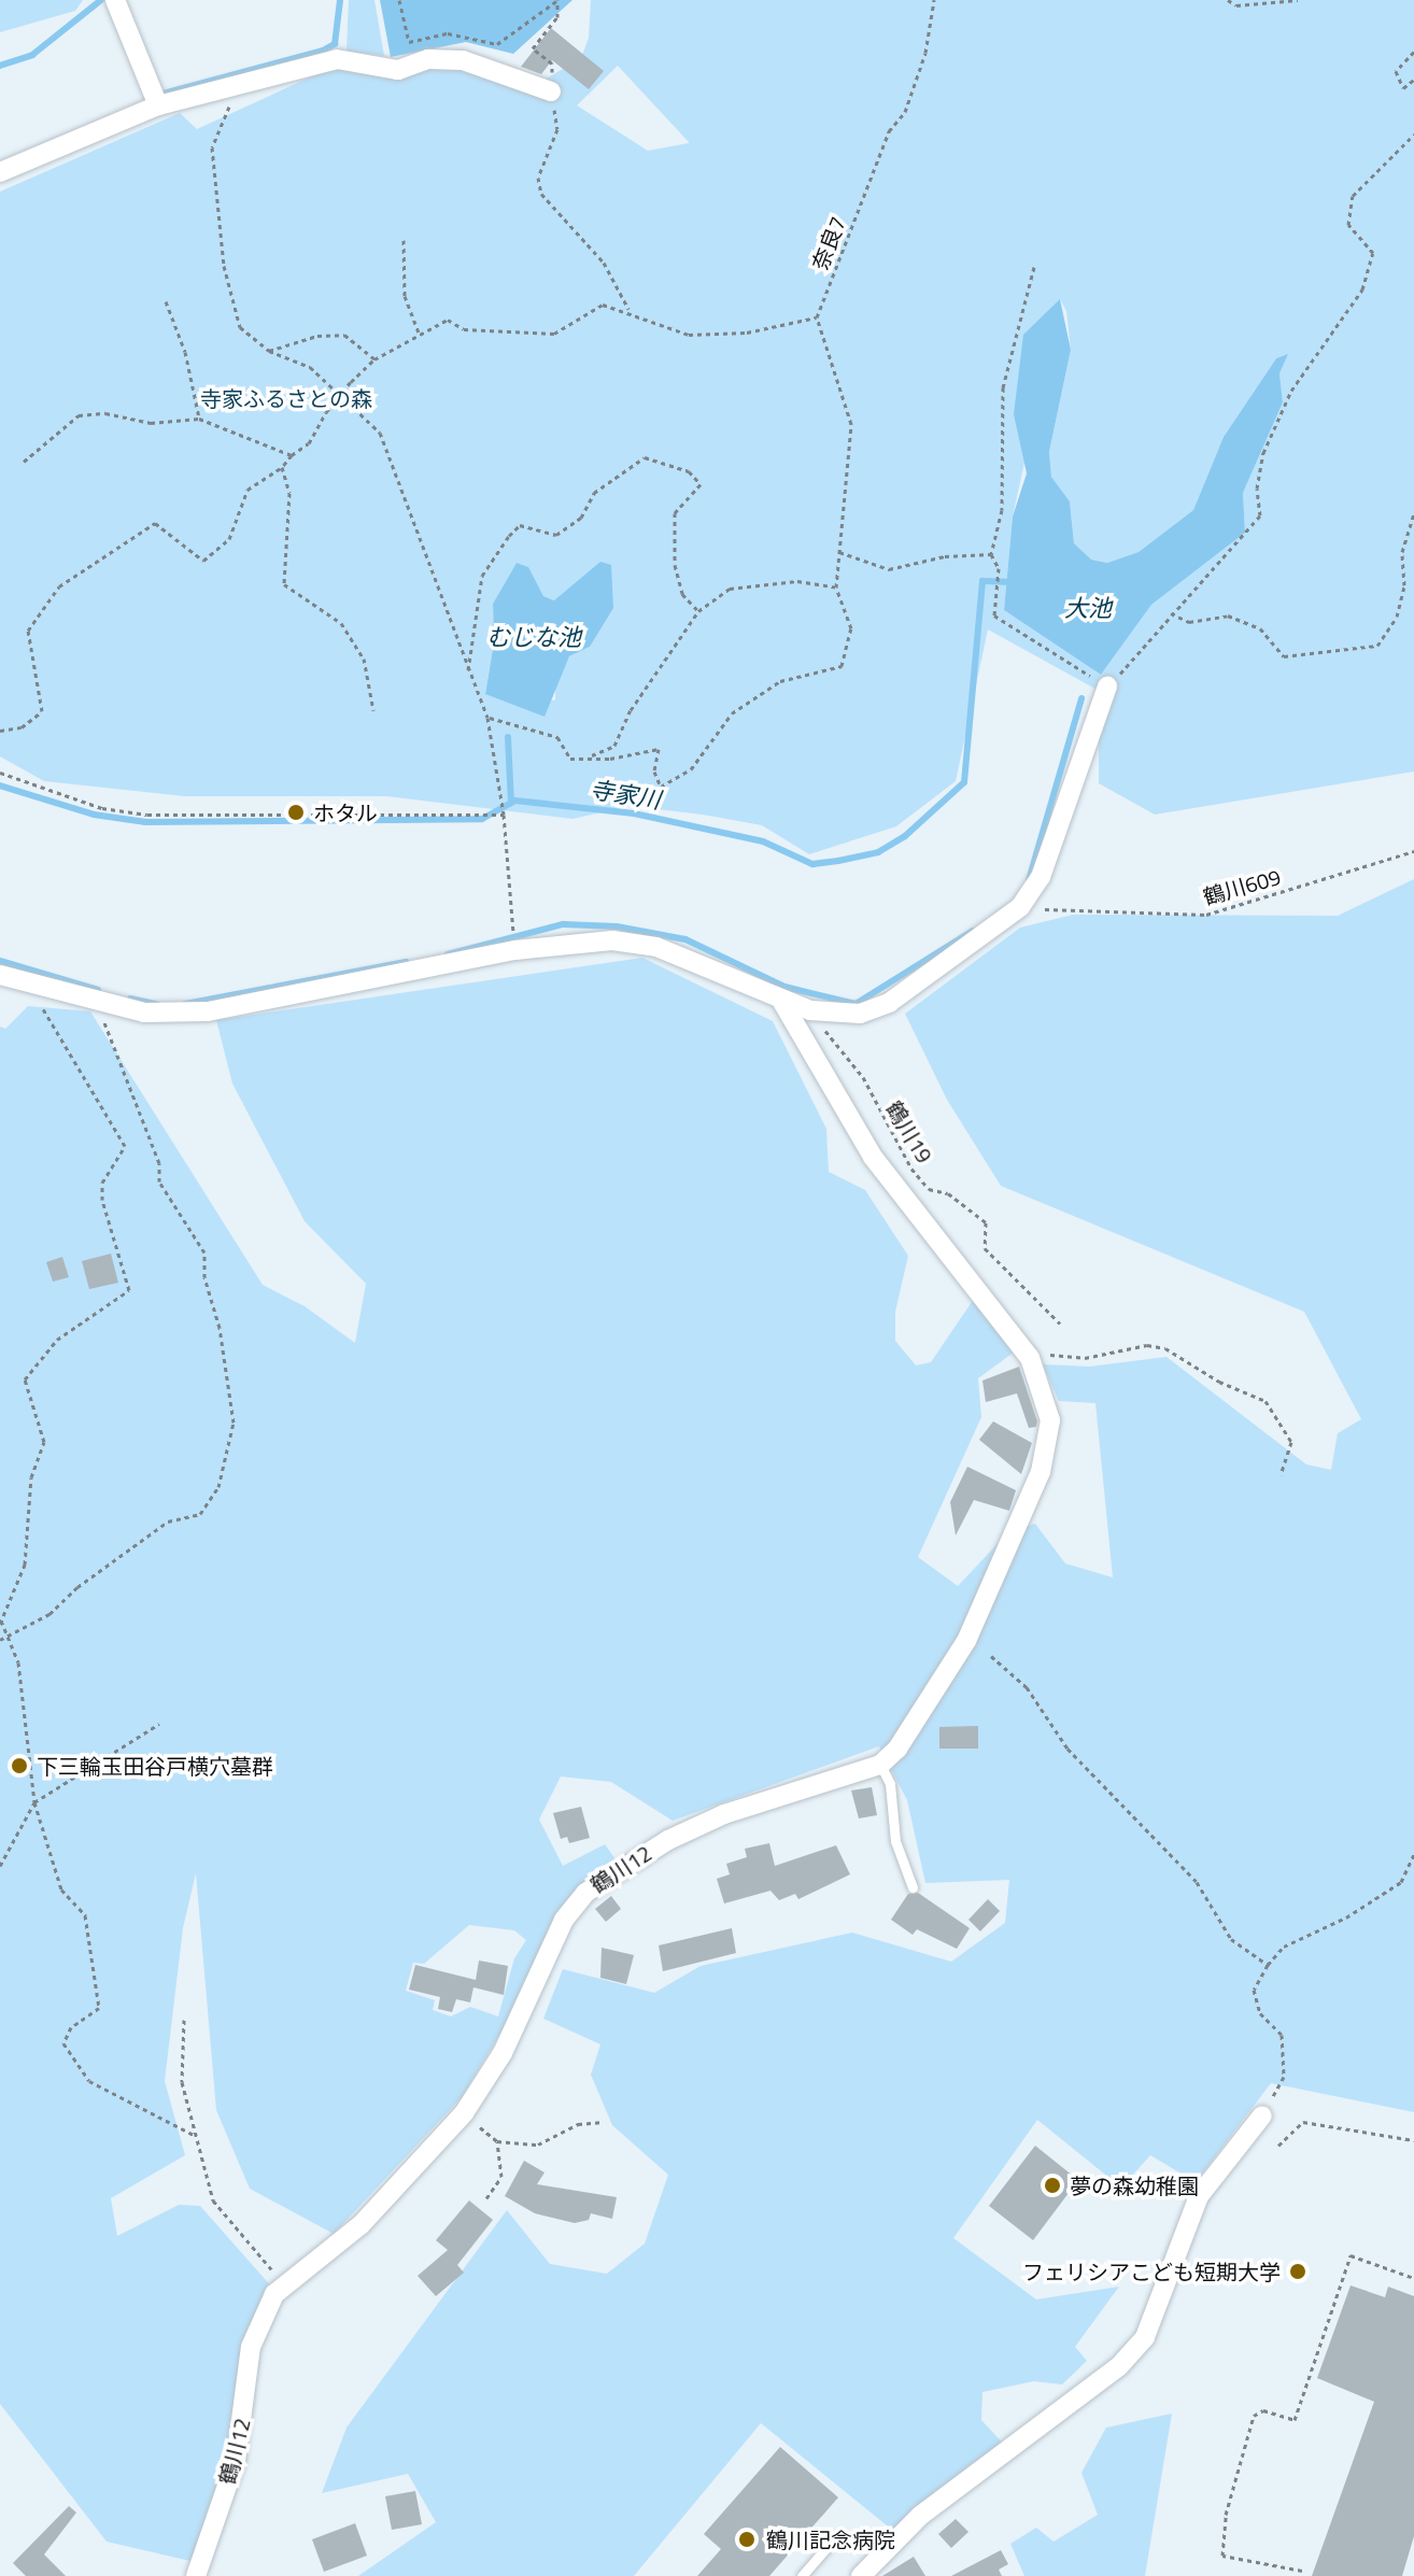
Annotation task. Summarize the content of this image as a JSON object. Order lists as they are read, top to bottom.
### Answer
{
  "streets": {
    "street": ["鶴川12"],
    "path": ["奈良7", "鶴川609", "鶴川19"]
  },
  "water": ["大池", "むじな池", "寺家川"],
  "parks": ["寺家ふるさとの森"],
  "places": [
    "ホタル",
    "下三輪玉田谷戸横穴墓群",
    "夢の森幼稚園",
    "フェリシアこども短期大学",
    "鶴川記念病院"
  ]
}
